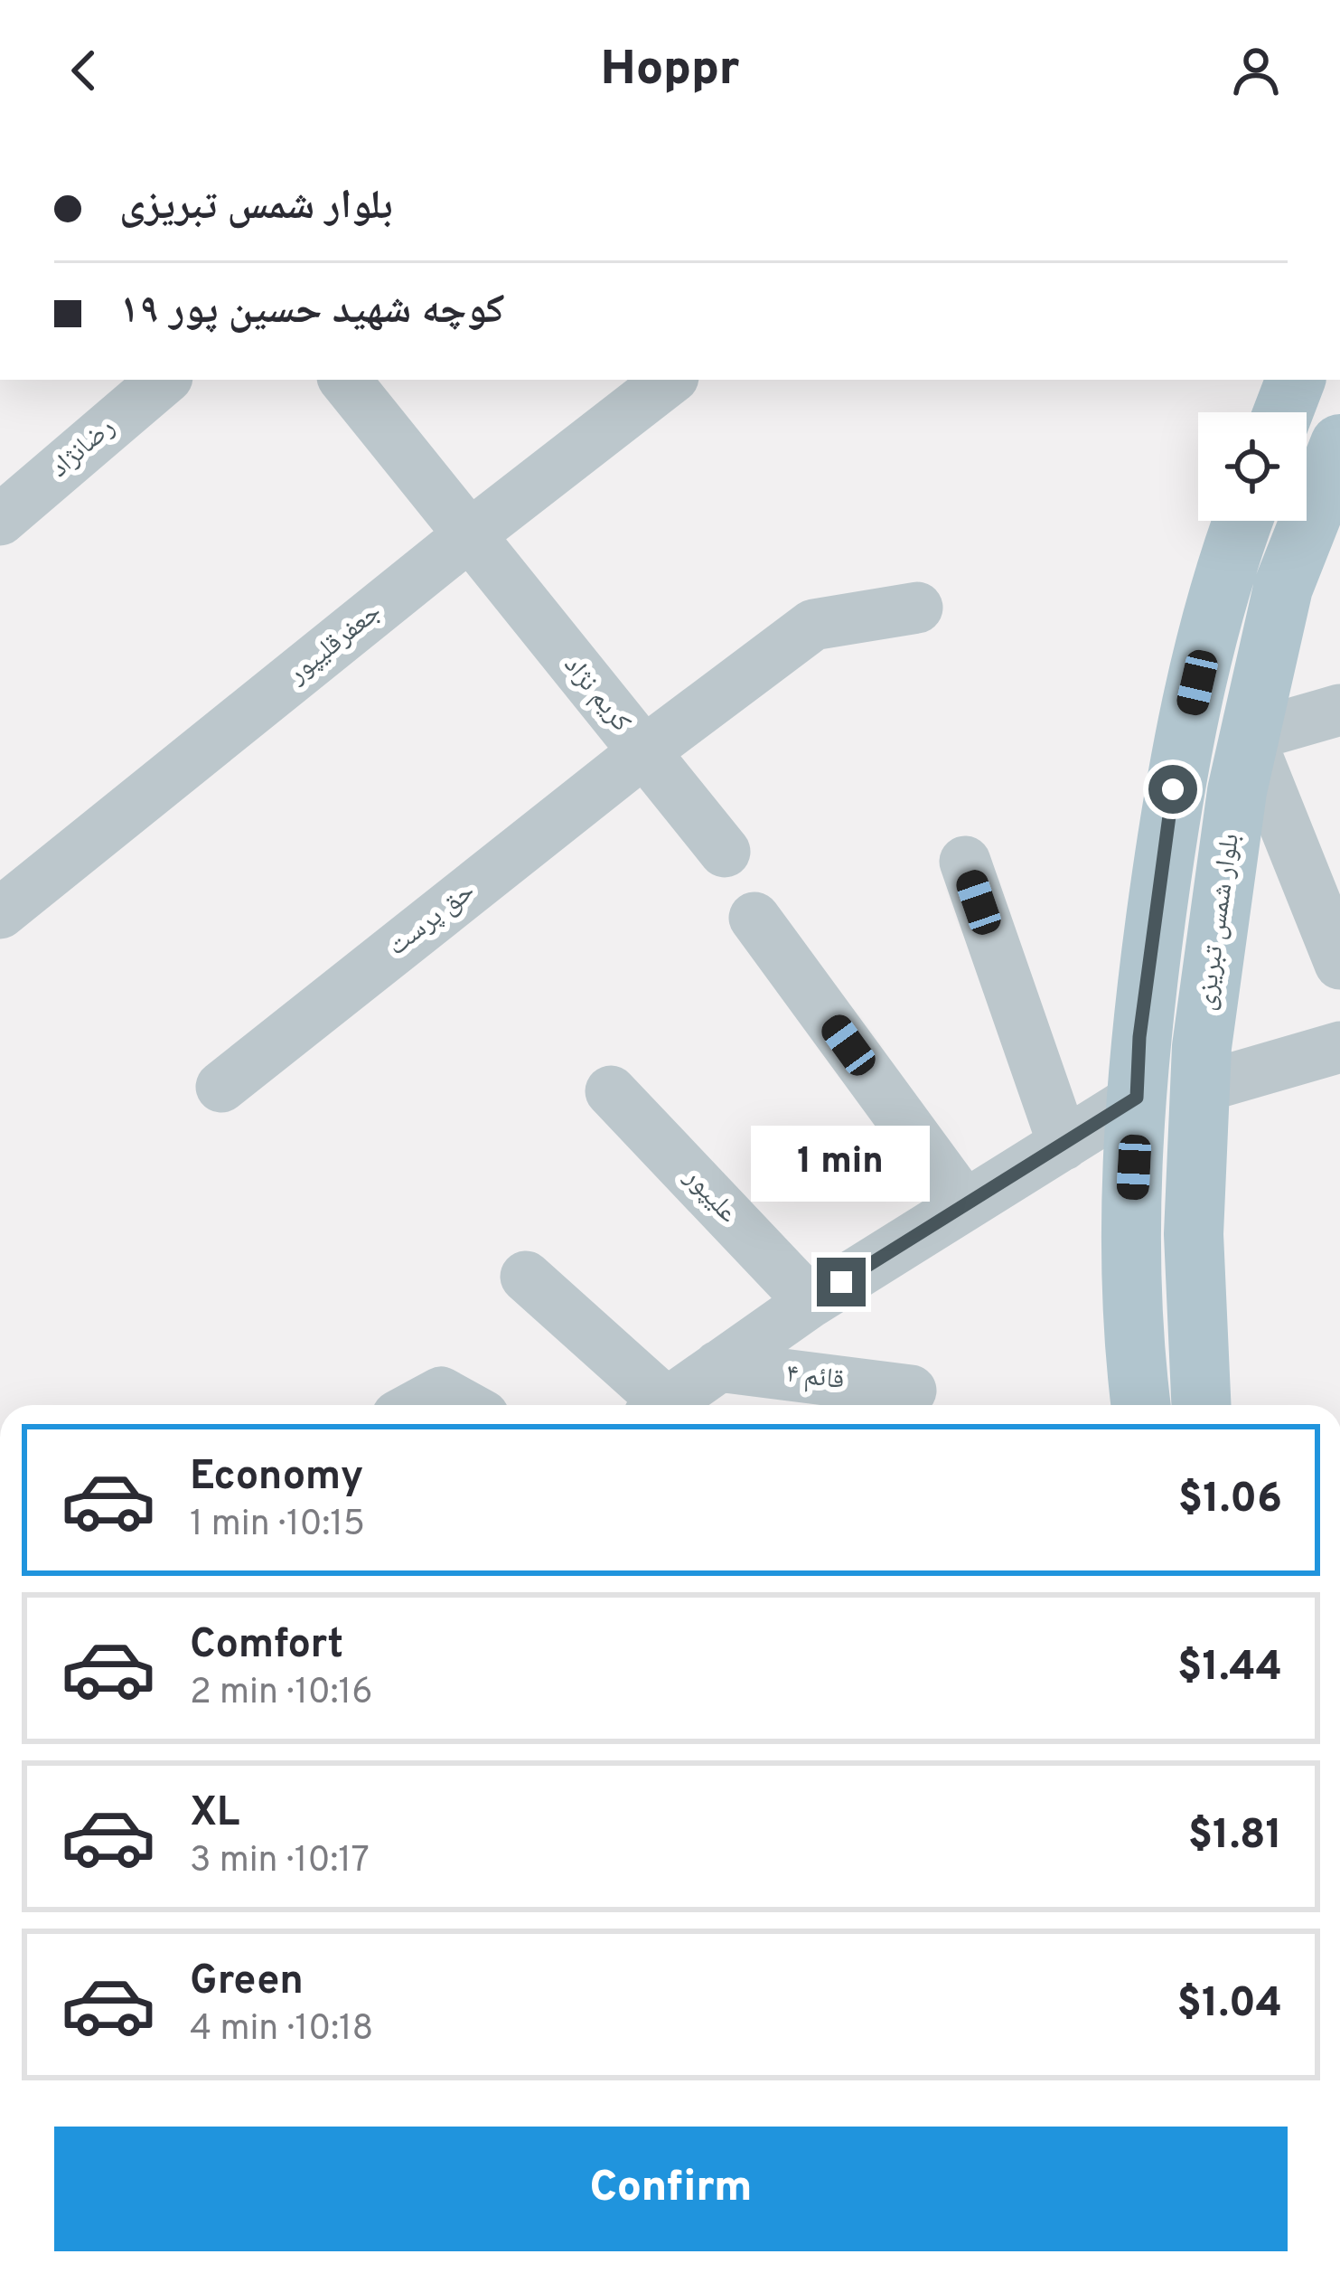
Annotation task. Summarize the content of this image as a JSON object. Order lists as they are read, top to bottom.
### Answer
{
  "streets": {
    "main road": ["بلوار شمس تبریزی"],
    "street": [
      "رضانژاد",
      "جعفرقلیپور",
      "کریم نژاد",
      "حق پرست",
      "علیپور",
      "قائم ۴"
    ]
  },
  "crossings": [
    ["جعفرقلیپور", "کریم نژاد"],
    ["کریم نژاد", "حق پرست"]
  ],
  "page": {
    "header": "Hoppr",
    "banner": ["بلوار شمس تبریزی", "کوچه شهید حسین پور ۱۹"],
    "bubble": "1 min",
    "list": [
      {
        "name": "Economy",
        "note": "1 min · 10:15",
        "value": "$1.06"
      },
      {
        "name": "Comfort",
        "note": "2 min · 10:16",
        "value": "$1.44"
      },
      {
        "name": "XL",
        "note": "3 min · 10:17",
        "value": "$1.81"
      },
      {
        "name": "Green",
        "note": "4 min · 10:18",
        "value": "$1.04"
      }
    ],
    "buttons": "Confirm"
  }
}
